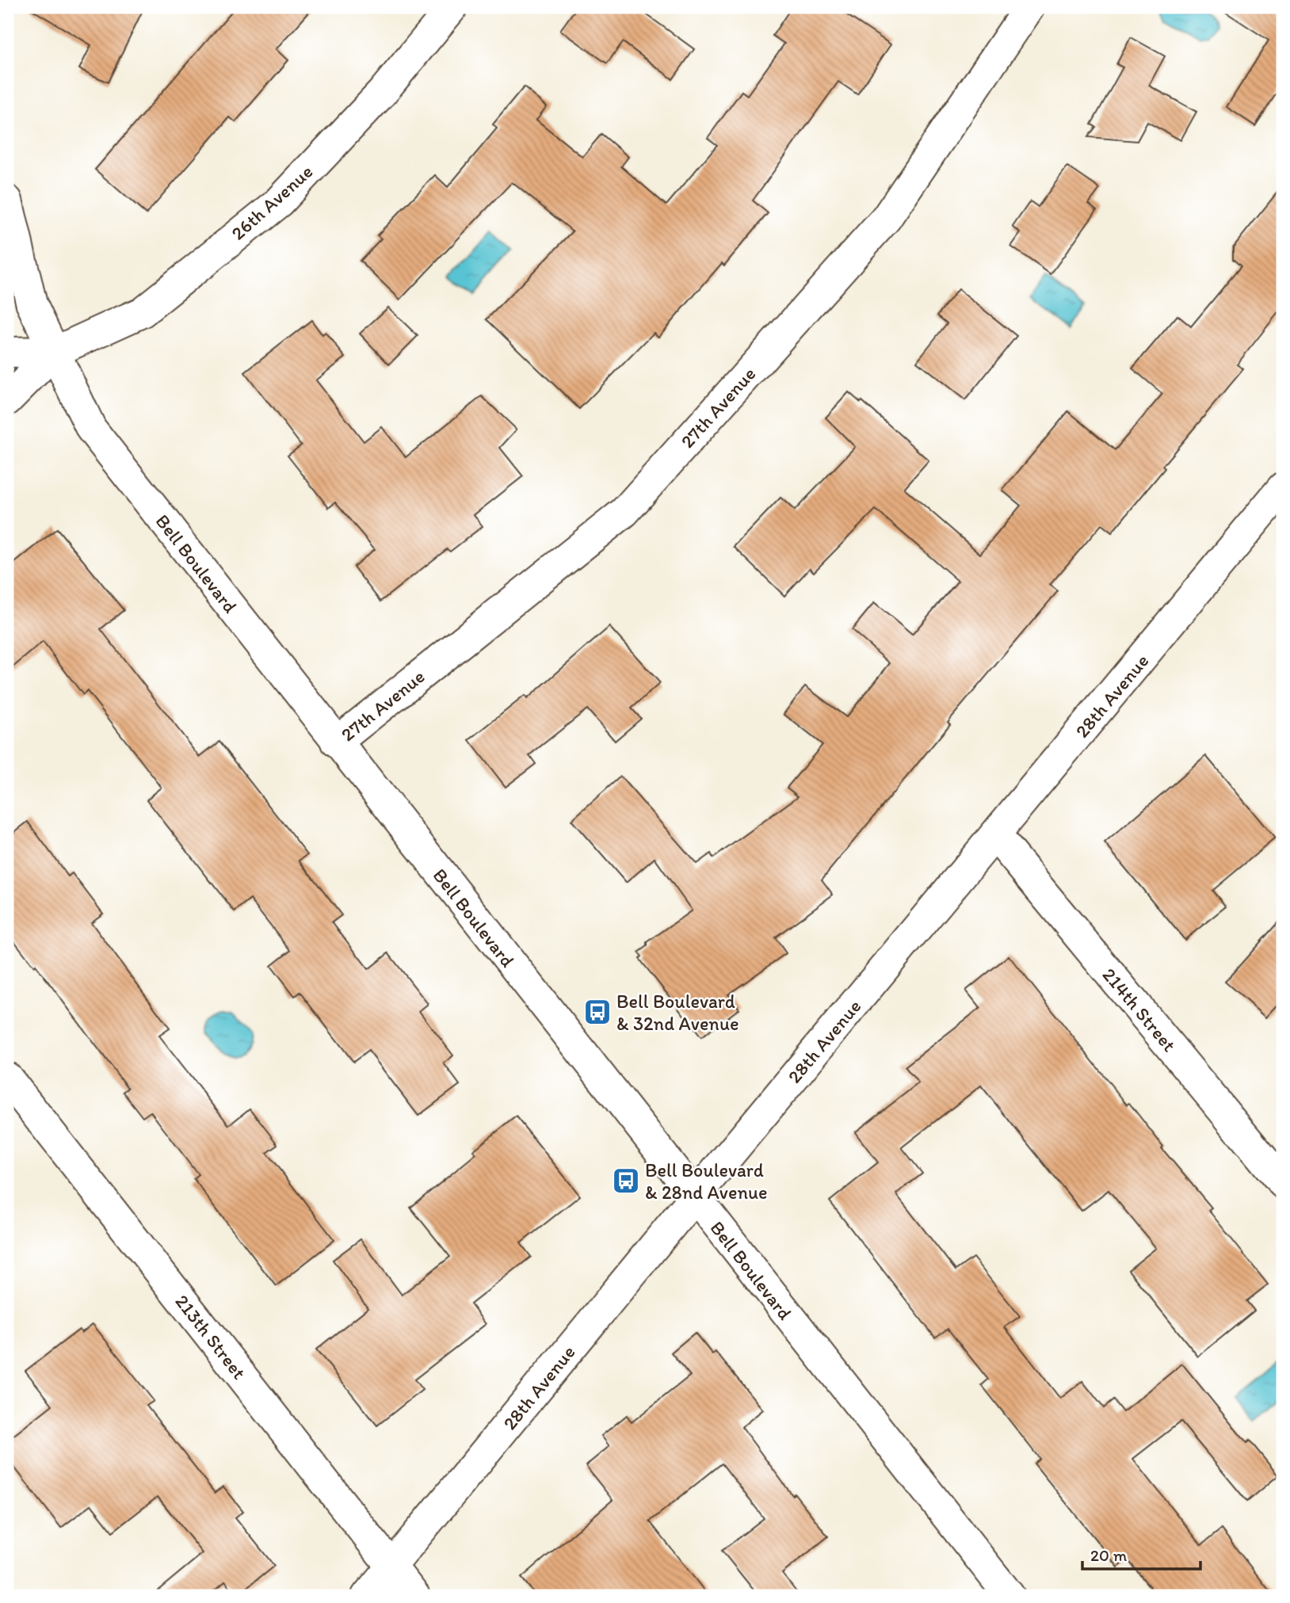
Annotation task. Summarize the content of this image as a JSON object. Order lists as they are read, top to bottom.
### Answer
{
  "streets": {
    "street": [
      "26th Avenue",
      "27th Avenue",
      "Bell Boulevard",
      "28th Avenue",
      "214th Street",
      "213th Street"
    ]
  },
  "crossings": [
    ["26th Avenue", "Bell Boulevard"],
    ["27th Avenue", "Bell Boulevard"],
    ["Bell Boulevard", "28th Avenue"],
    ["28th Avenue", "214th Street"],
    ["28th Avenue", "213th Street"]
  ],
  "places": {
    "bus stop": ["Bell Boulevard & 32nd Avenue", "Bell Boulevard & 28nd Avenue"]
  },
  "scale_bar": "20 m"
}
